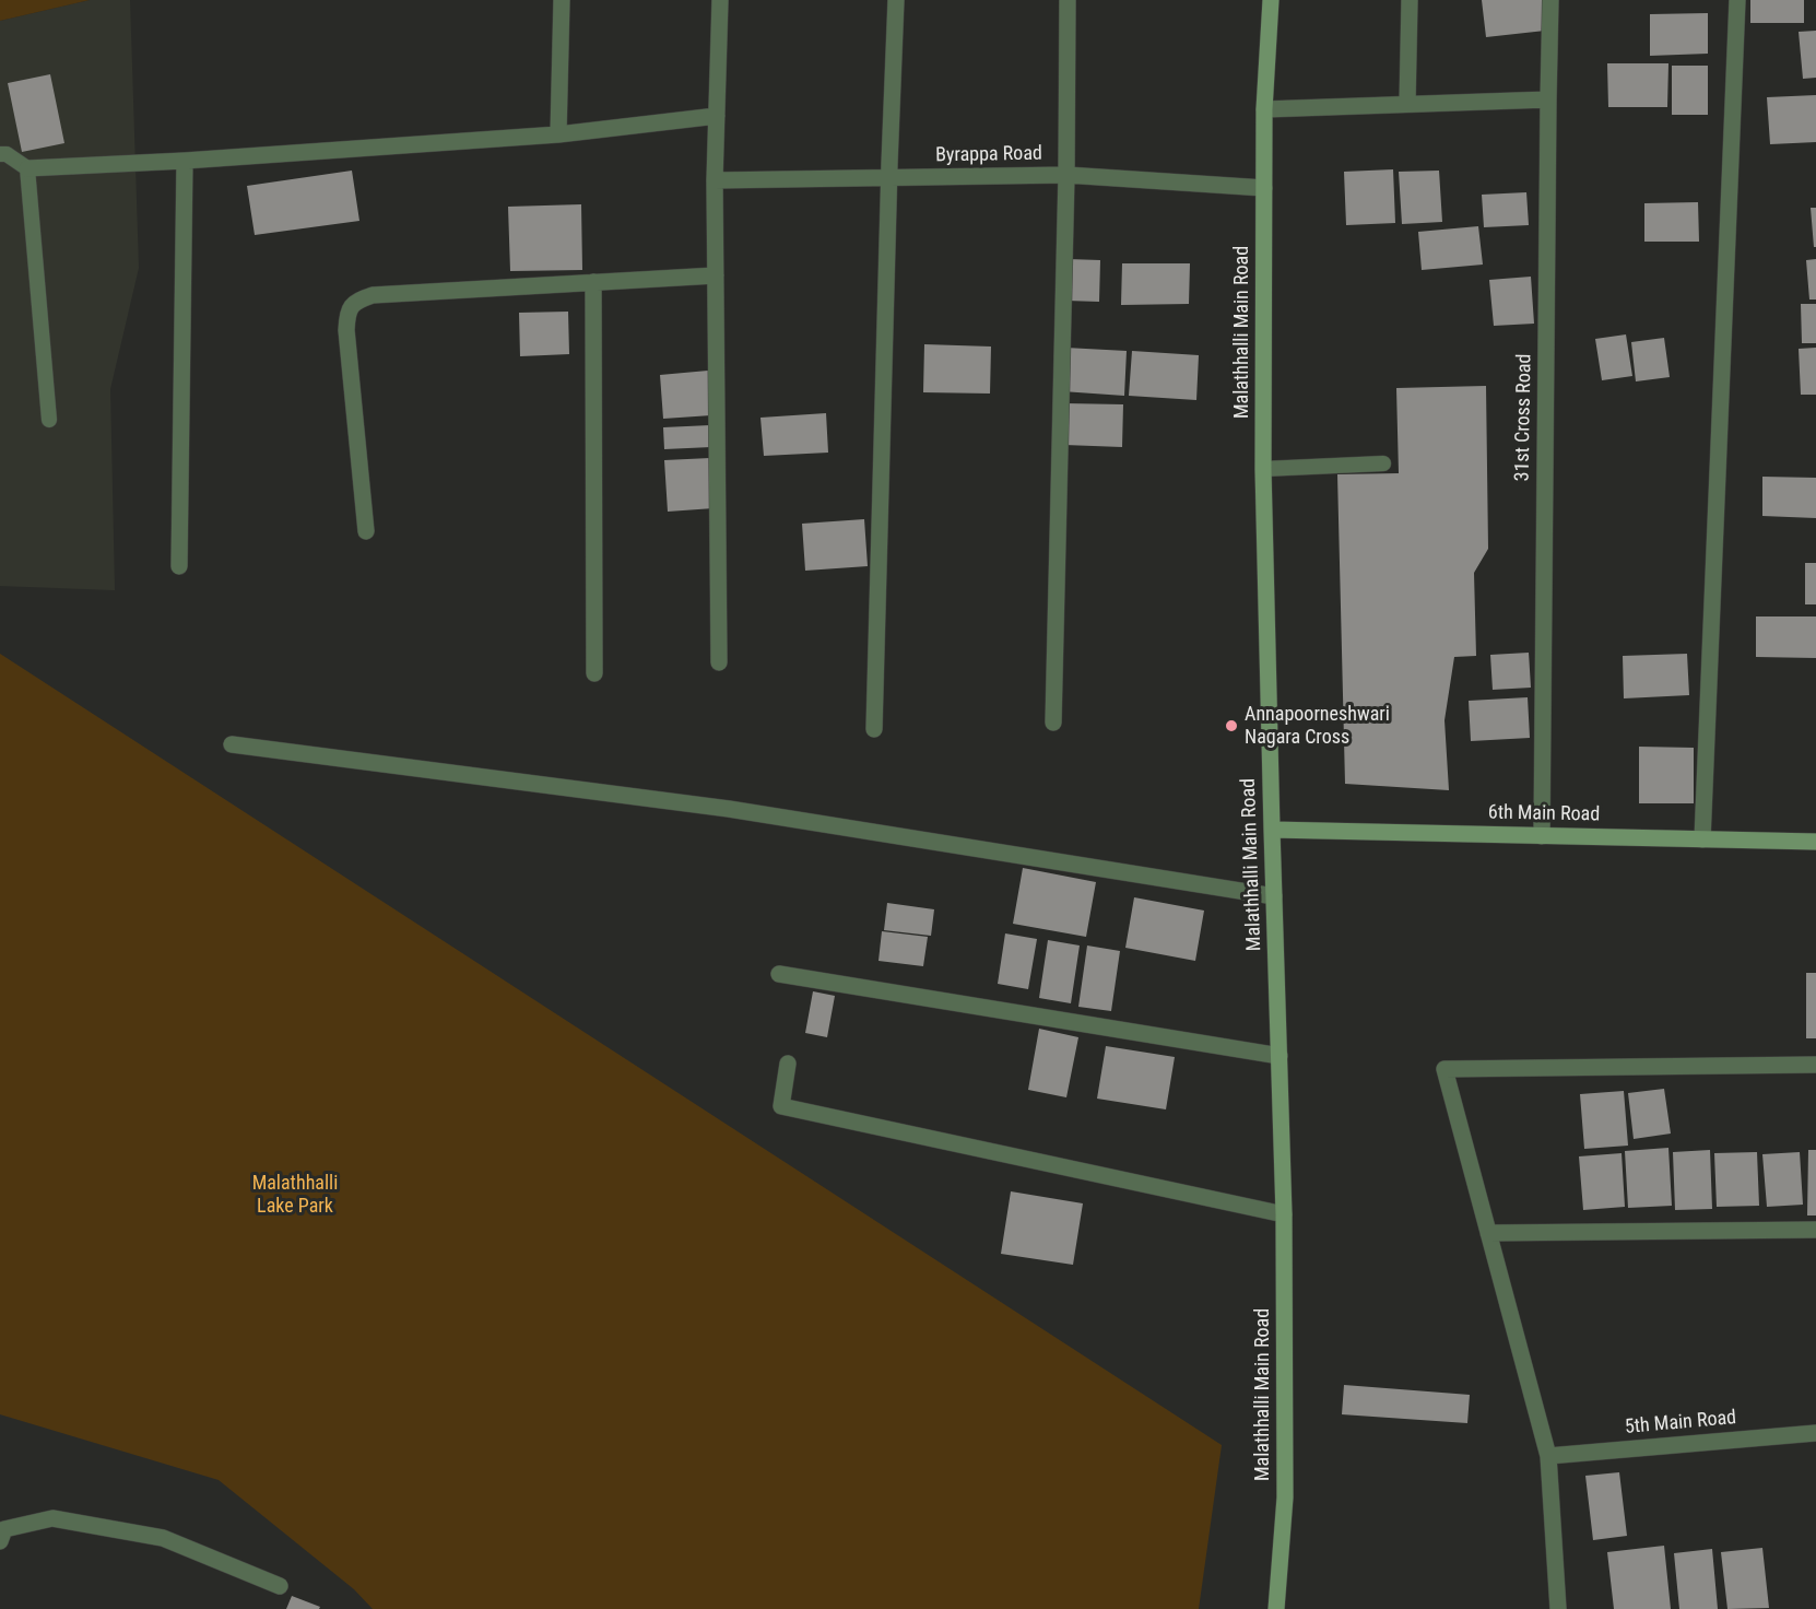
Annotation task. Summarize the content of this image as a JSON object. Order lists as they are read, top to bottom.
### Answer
{
  "streets": {
    "main road": ["Malathhalli Main Road", "6th Main Road"],
    "street": ["Byrappa Road", "31st Cross Road", "5th Main Road"]
  },
  "crossings": [
    ["Byrappa Road", "Malathhalli Main Road"],
    ["Malathhalli Main Road", "6th Main Road"],
    ["31st Cross Road", "6th Main Road"]
  ],
  "parks": ["Malathhalli Lake Park"],
  "places": ["Annapoorneshwari Nagara Cross"]
}
